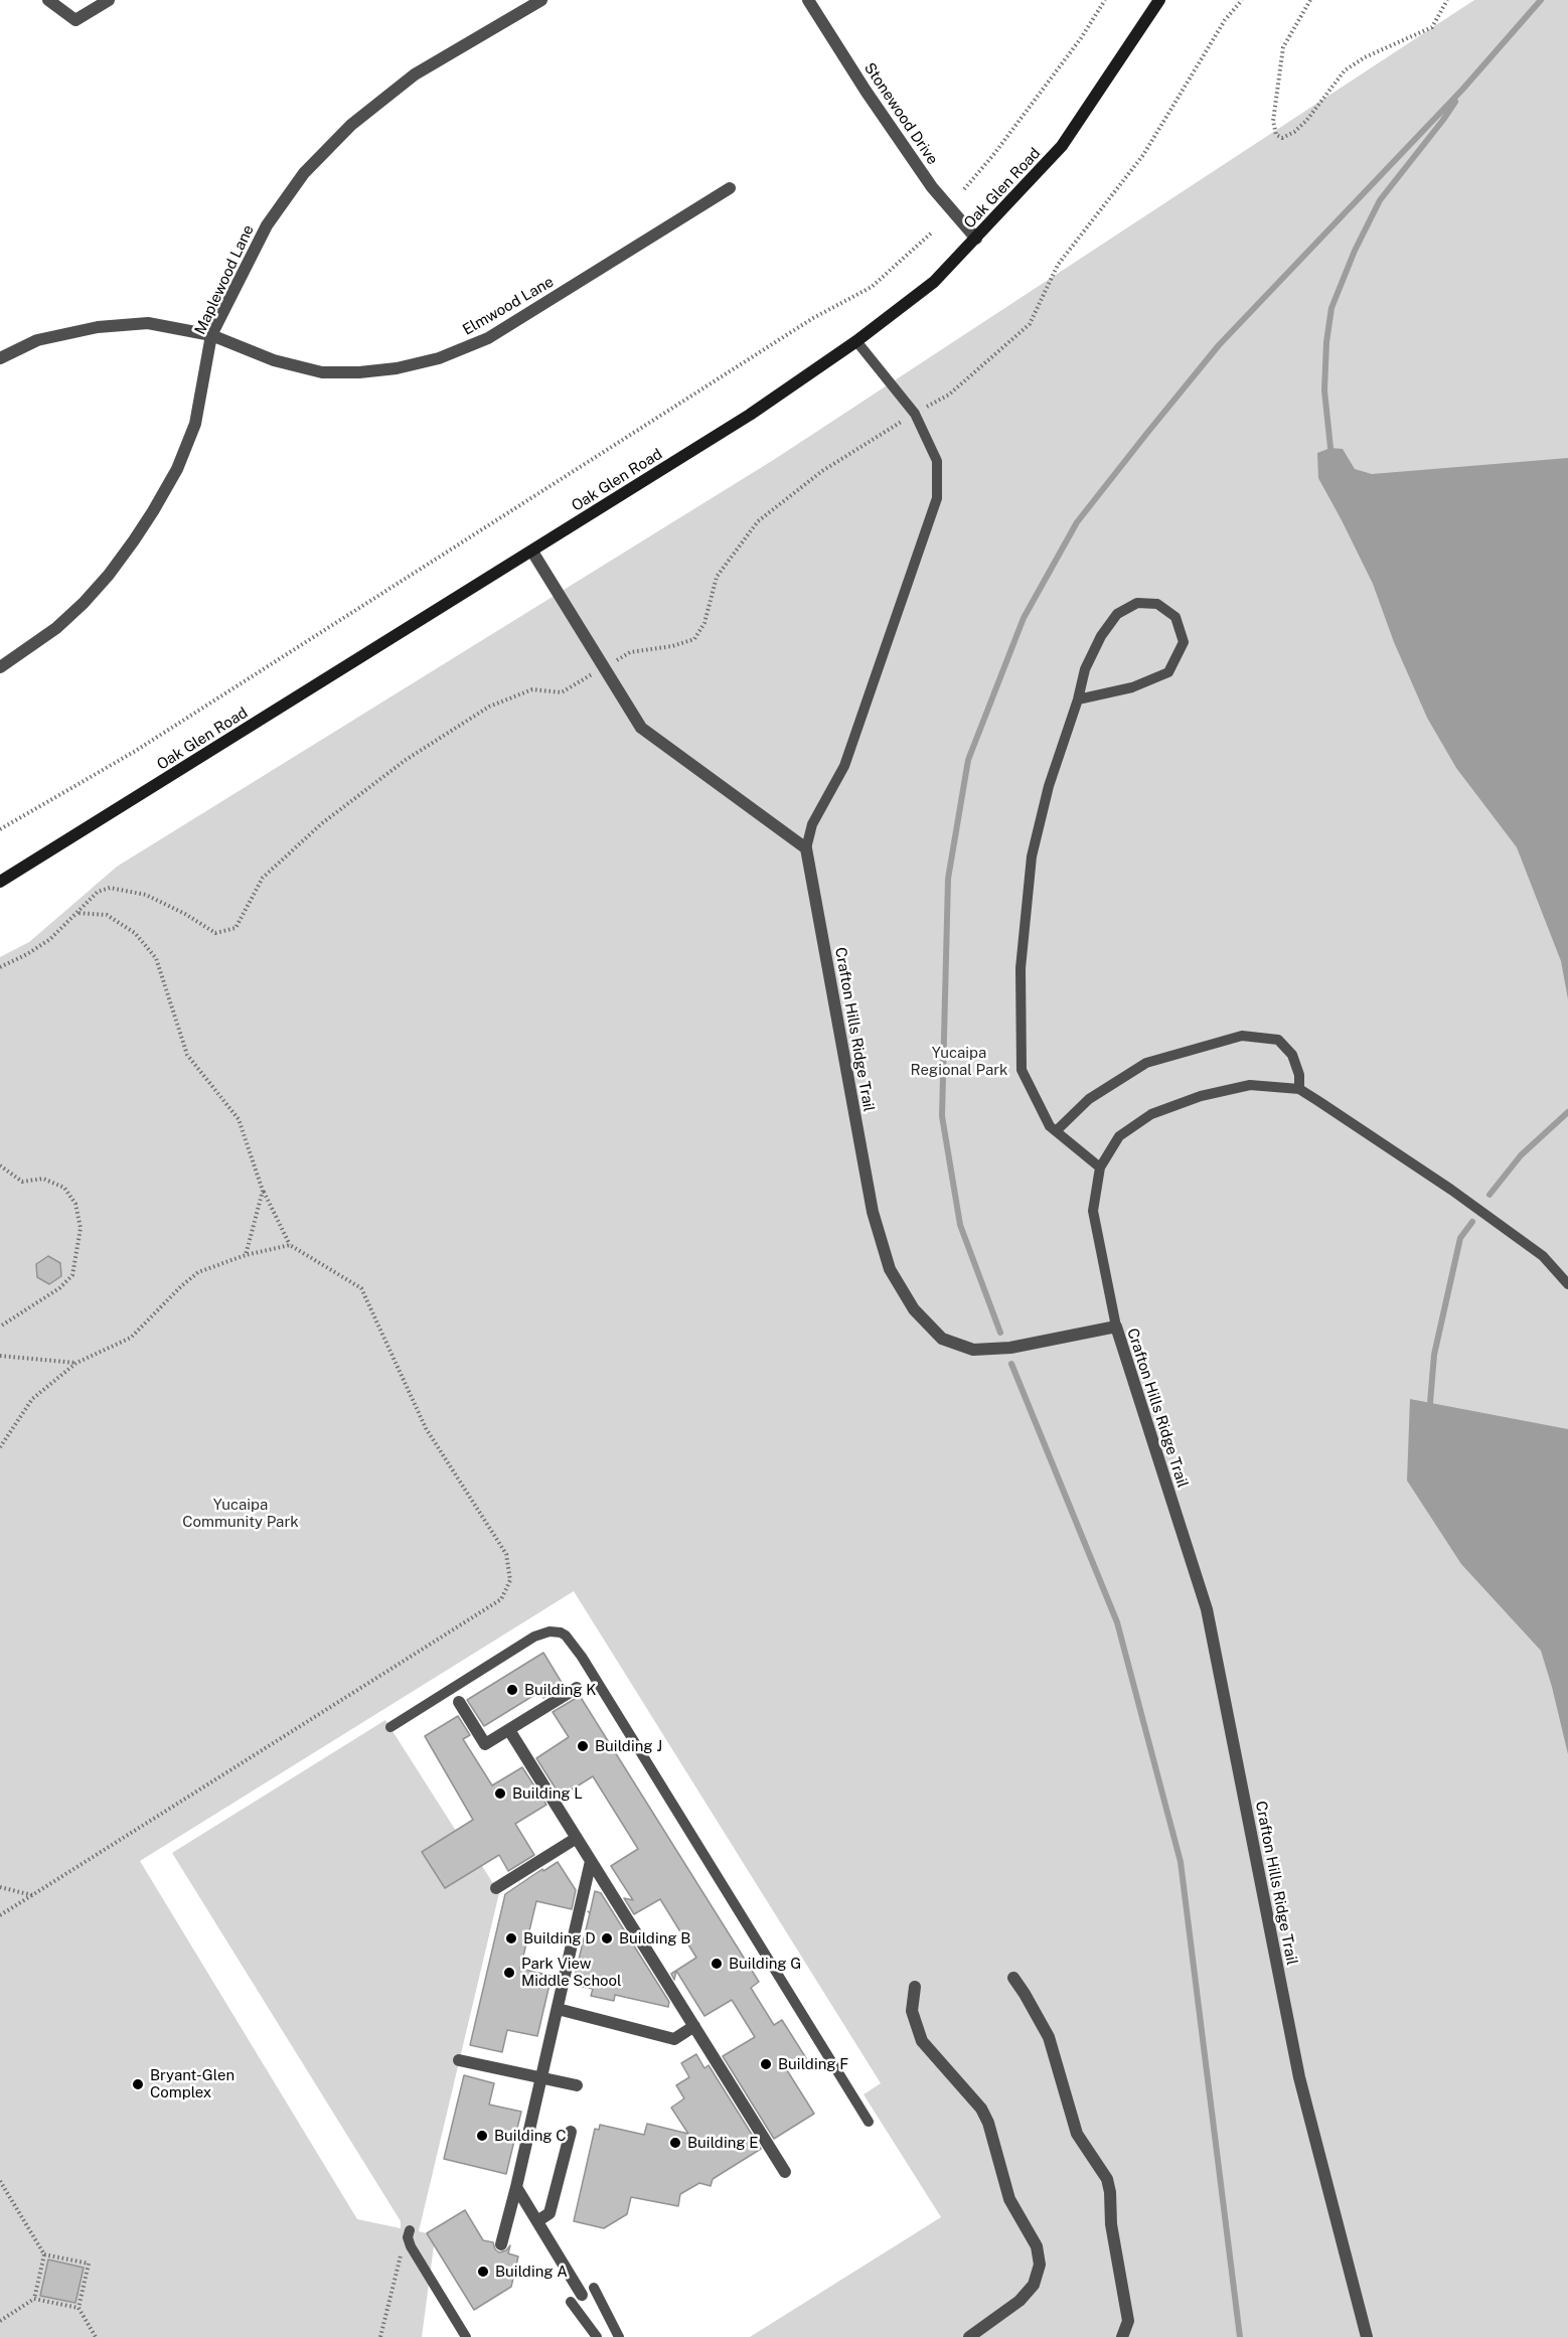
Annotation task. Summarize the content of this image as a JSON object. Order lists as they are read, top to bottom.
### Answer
{
  "streets": {
    "main road": ["Oak Glen Road"],
    "street": [
      "Stonewood Drive",
      "Maplewood Lane",
      "Elmwood Lane",
      "Crafton Hills Ridge Trail"
    ]
  },
  "crossings": [
    ["Stonewood Drive", "Oak Glen Road"],
    ["Maplewood Lane", "Elmwood Lane"]
  ],
  "parks": ["Yucaipa Regional Park", "Yucaipa Community Park"],
  "places": [
    "Building K",
    "Building J",
    "Building L",
    "Building D",
    "Building B",
    "Building G",
    "Park View Middle School",
    "Building F",
    "Bryant-Glen Complex",
    "Building C",
    "Building E",
    "Building A"
  ]
}
